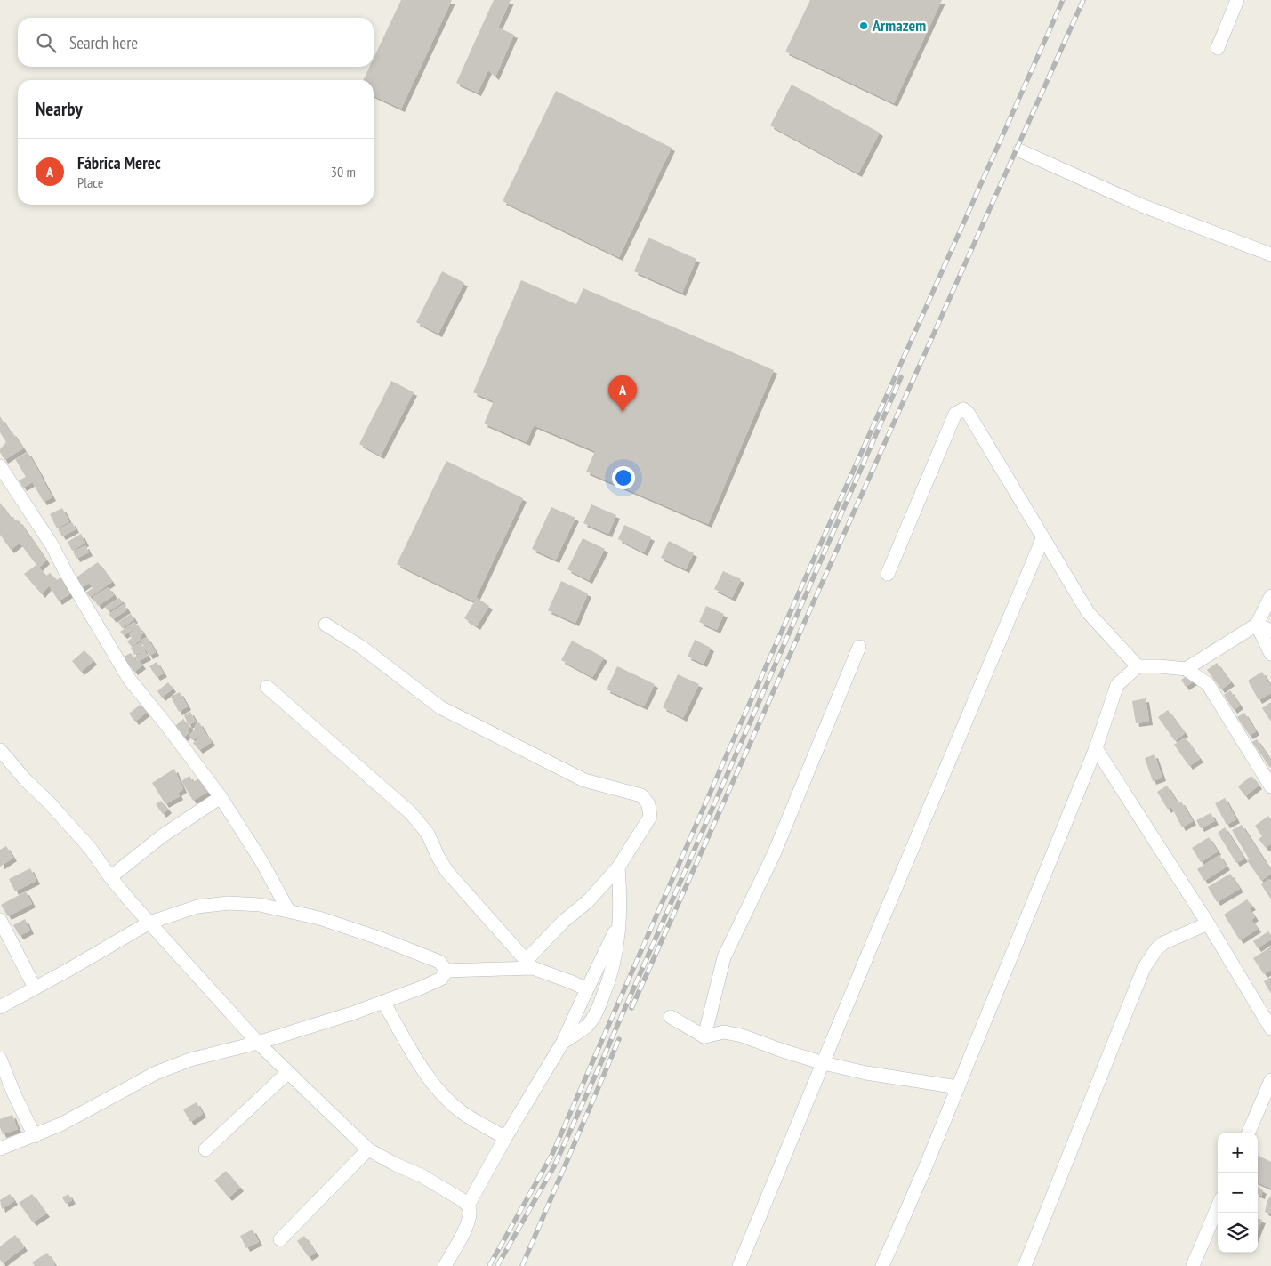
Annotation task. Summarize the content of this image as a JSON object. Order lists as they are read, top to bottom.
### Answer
{
  "places": ["Armazem"],
  "page": {
    "search": "Search here",
    "heading": "Nearby",
    "list": [
      {
        "mark": "A",
        "name": "Fábrica Merec",
        "note": "Place",
        "value": "30 m"
      }
    ],
    "pins": "A",
    "map_buttons": ["+", "−"]
  }
}
